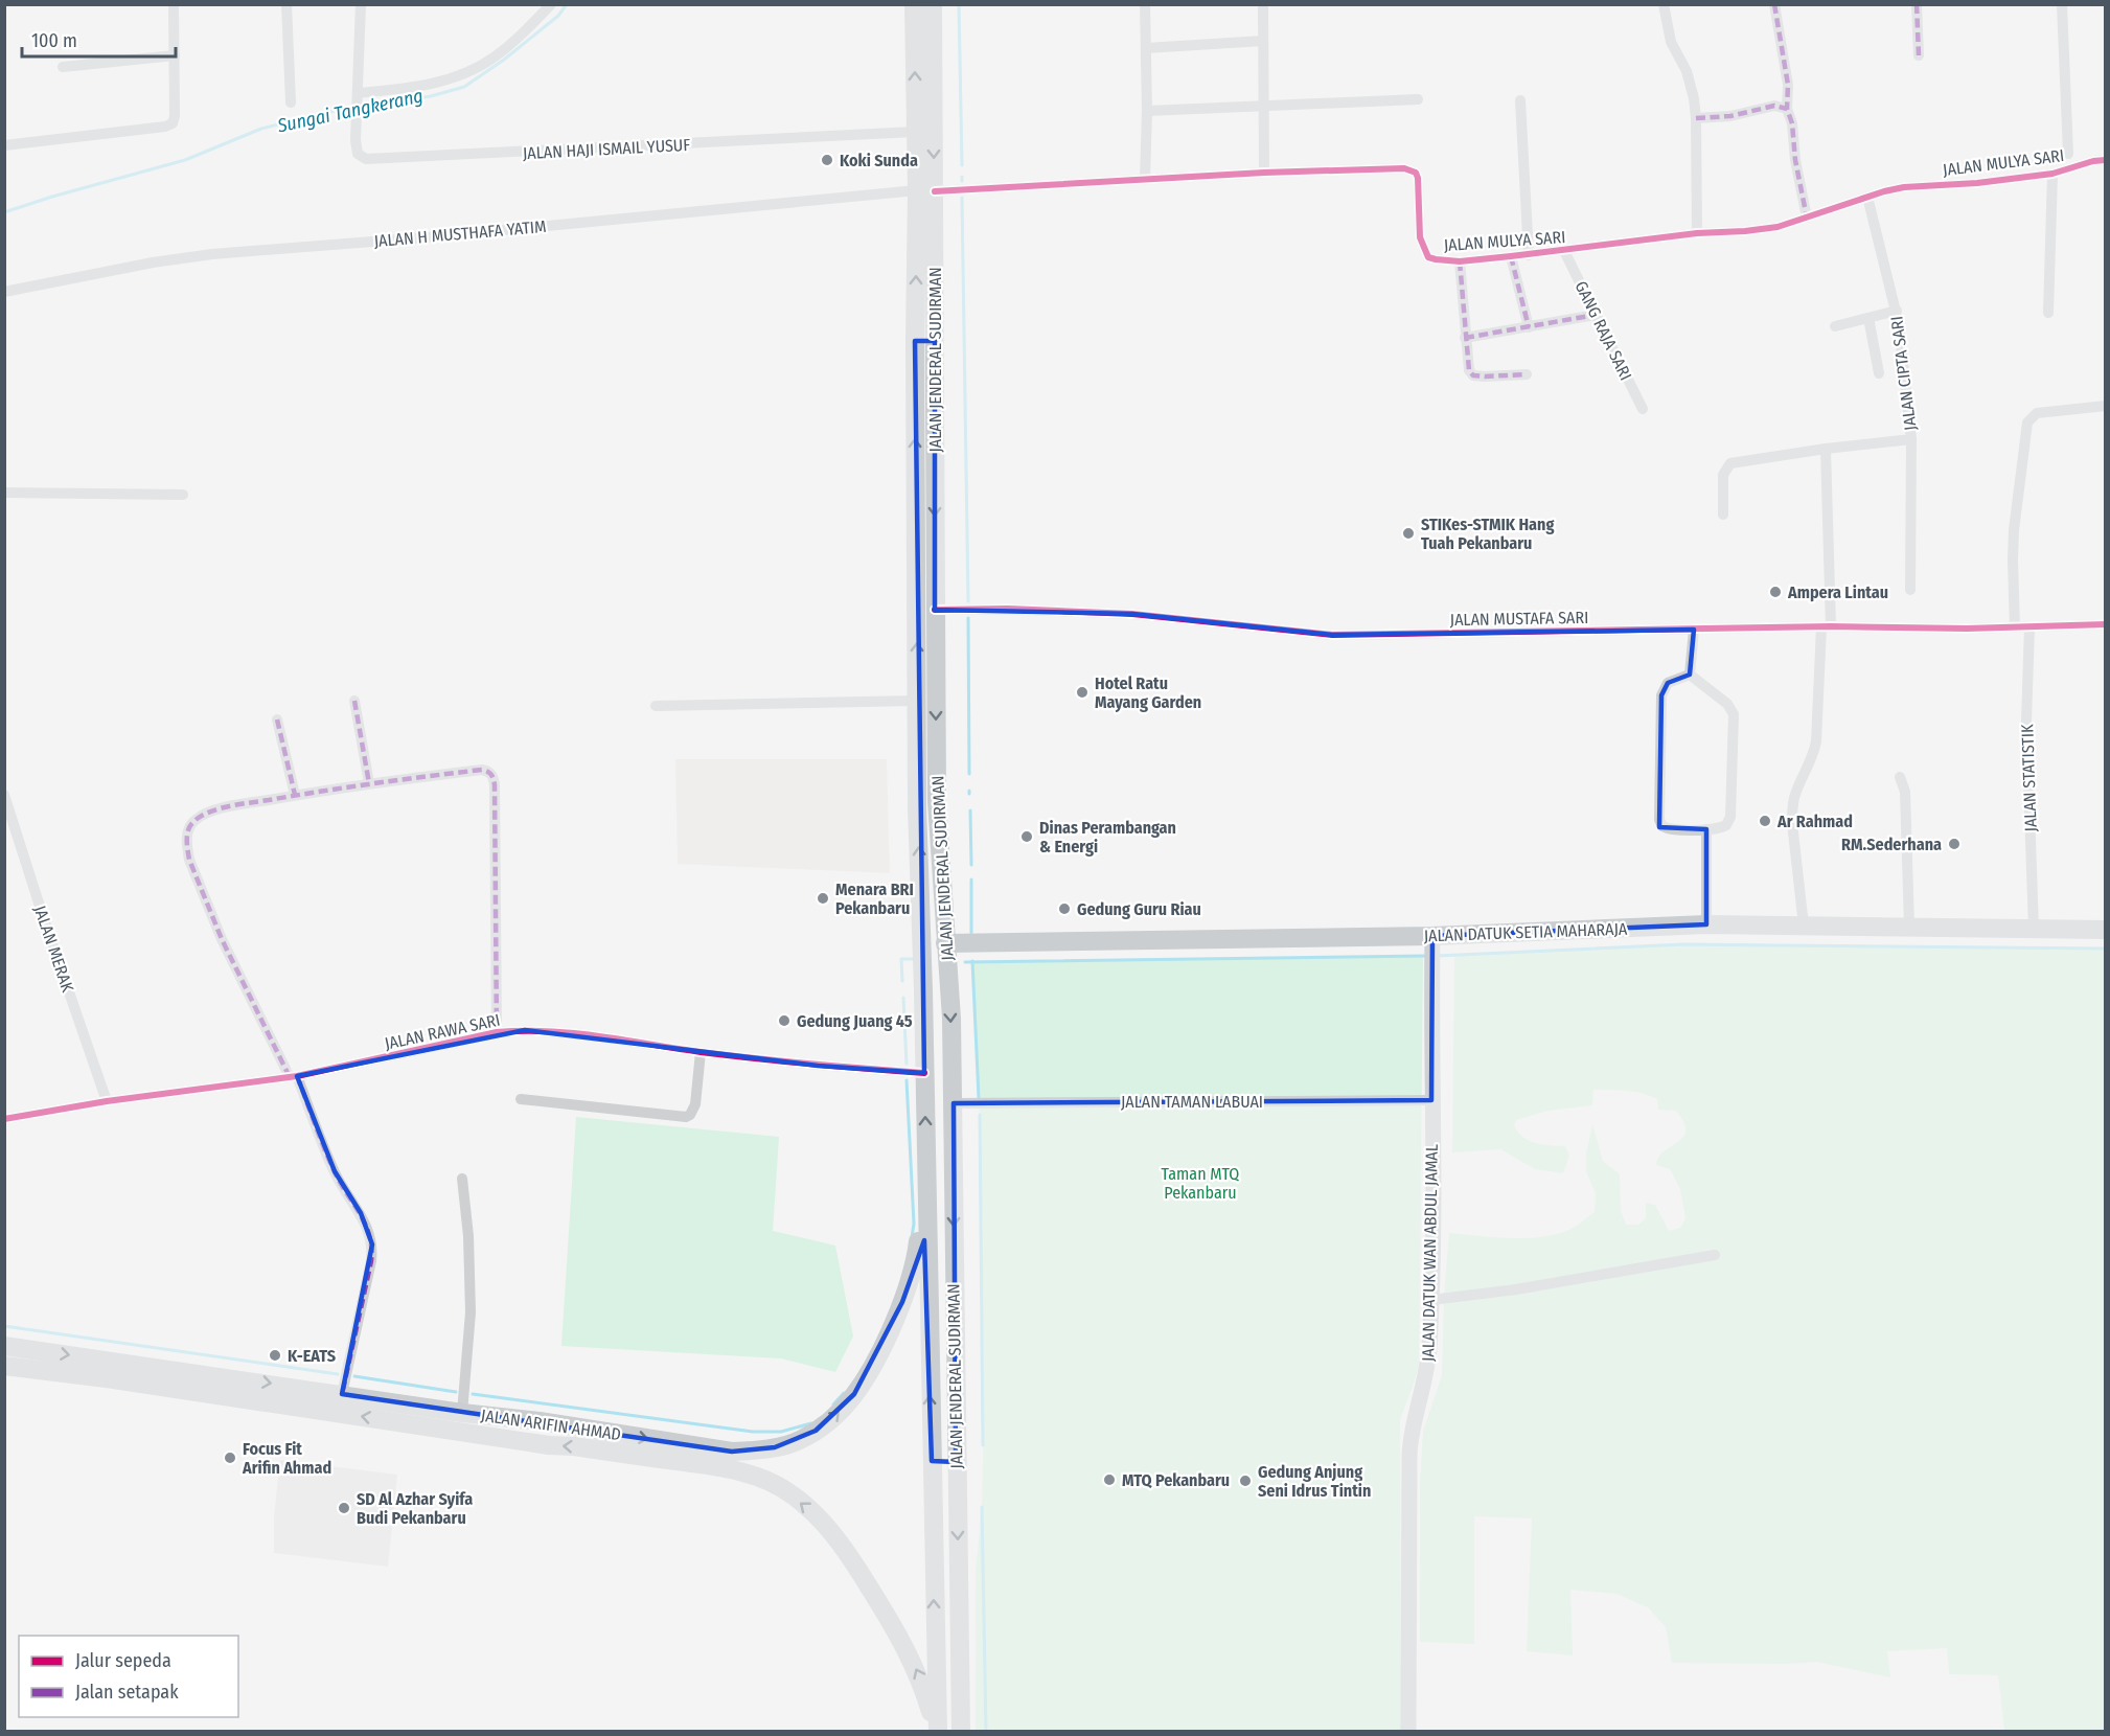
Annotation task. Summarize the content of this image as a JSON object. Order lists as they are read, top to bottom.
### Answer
{
  "streets": {
    "main road": ["JALAN JENDERAL SUDIRMAN", "JALAN DATUK SETIA MAHARAJA", "JALAN ARIFIN AHMAD"],
    "street": [
      "JALAN HAJI ISMAIL YUSUF",
      "JALAN MULYA SARI",
      "JALAN H MUSTHAFA YATIM",
      "GANG RAJA SARI",
      "JALAN CIPTA SARI",
      "JALAN MUSTAFA SARI",
      "JALAN STATISTIK",
      "JALAN MERAK",
      "JALAN RAWA SARI",
      "JALAN TAMAN LABUAI",
      "JALAN DATUK WAN ABDUL JAMAL"
    ]
  },
  "crossings": [
    ["JALAN HAJI ISMAIL YUSUF", "JALAN JENDERAL SUDIRMAN"],
    ["JALAN MULYA SARI", "JALAN H MUSTHAFA YATIM"],
    ["JALAN MULYA SARI", "GANG RAJA SARI"],
    ["JALAN MULYA SARI", "JALAN JENDERAL SUDIRMAN"],
    ["JALAN MULYA SARI", "JALAN CIPTA SARI"],
    ["JALAN H MUSTHAFA YATIM", "JALAN JENDERAL SUDIRMAN"],
    ["JALAN JENDERAL SUDIRMAN", "JALAN MUSTAFA SARI"],
    ["JALAN JENDERAL SUDIRMAN", "JALAN DATUK SETIA MAHARAJA"],
    ["JALAN JENDERAL SUDIRMAN", "JALAN RAWA SARI"],
    ["JALAN JENDERAL SUDIRMAN", "JALAN TAMAN LABUAI"],
    ["JALAN JENDERAL SUDIRMAN", "JALAN ARIFIN AHMAD"],
    ["JALAN MUSTAFA SARI", "JALAN STATISTIK"],
    ["JALAN STATISTIK", "JALAN DATUK SETIA MAHARAJA"],
    ["JALAN DATUK SETIA MAHARAJA", "JALAN DATUK WAN ABDUL JAMAL"],
    ["JALAN MERAK", "JALAN RAWA SARI"],
    ["JALAN TAMAN LABUAI", "JALAN DATUK WAN ABDUL JAMAL"]
  ],
  "water": ["Sungai Tangkerang"],
  "parks": ["Taman MTQ Pekanbaru"],
  "places": [
    "Koki Sunda",
    "STIKes-STMIK Hang Tuah Pekanbaru",
    "Ampera Lintau",
    "Hotel Ratu Mayang Garden",
    "Ar Rahmad",
    "Dinas Perambangan & Energi",
    "RM.Sederhana",
    "Menara BRI Pekanbaru",
    "Gedung Guru Riau",
    "Gedung Juang 45",
    "K-EATS",
    "Focus Fit Arifin Ahmad",
    "MTQ Pekanbaru",
    "Gedung Anjung Seni Idrus Tintin",
    "SD Al Azhar Syifa Budi Pekanbaru"
  ],
  "legend": ["Jalur sepeda", "Jalan setapak"],
  "scale_bar": "100 m"
}
